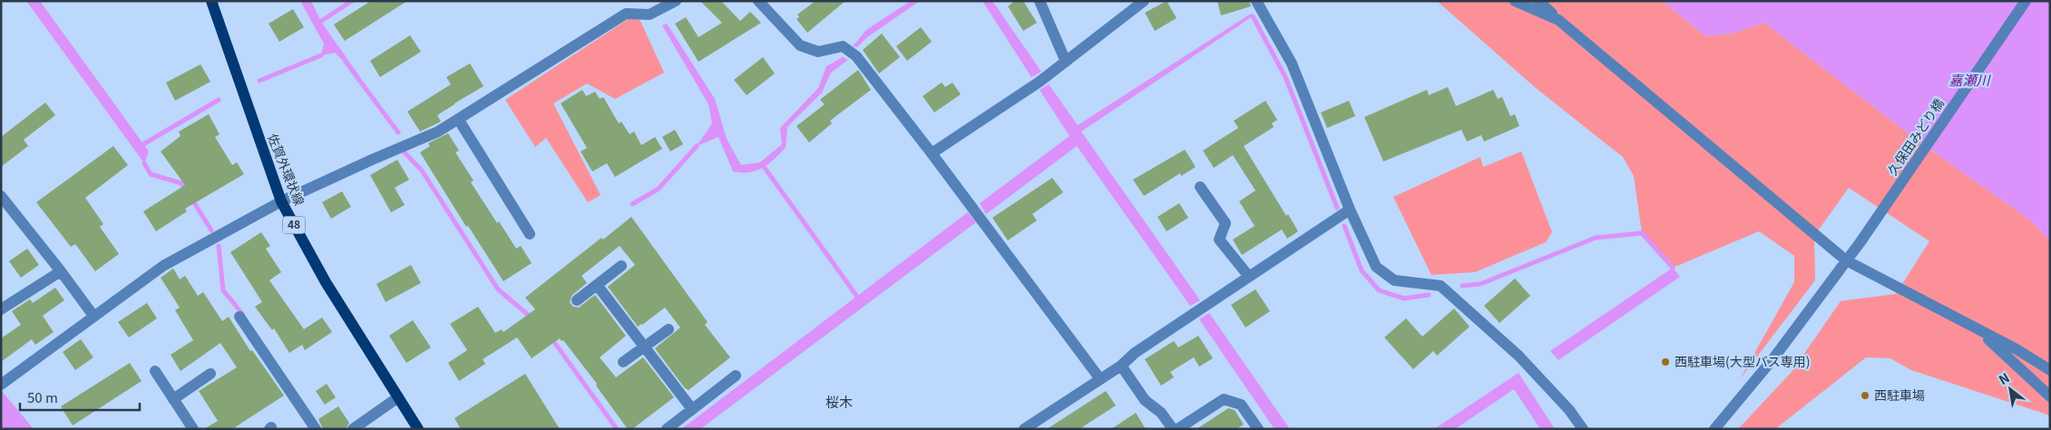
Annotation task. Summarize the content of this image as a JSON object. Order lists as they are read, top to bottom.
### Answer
{
  "streets": {
    "main road": ["佐賀外環状線", "48"],
    "street": ["久保田みどり橋"]
  },
  "districts": ["桜木"],
  "water": ["嘉瀬川"],
  "places": ["西駐車場(大型バス専用)", "西駐車場"],
  "scale_bar": "50 m",
  "north": "top left"
}
